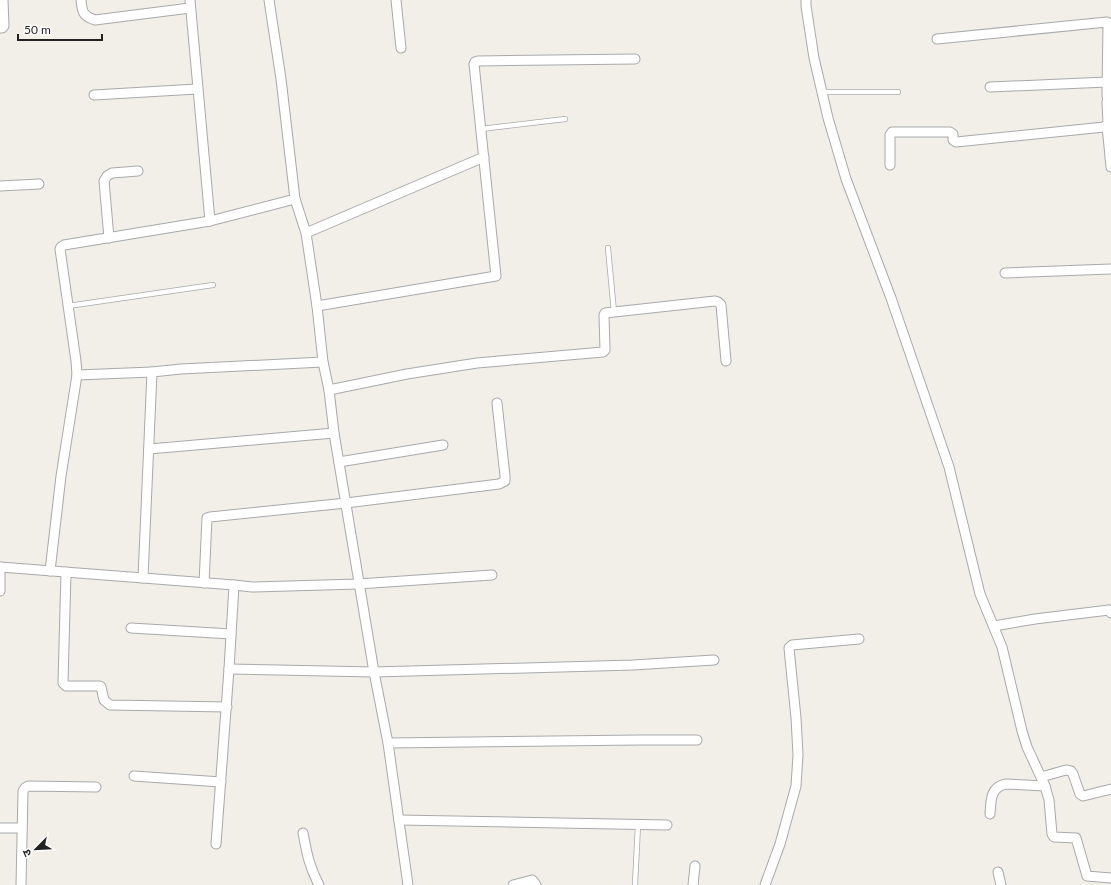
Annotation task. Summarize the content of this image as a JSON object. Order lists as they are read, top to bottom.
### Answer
{
  "scale_bar": "50 m",
  "north": "bottom left"
}
